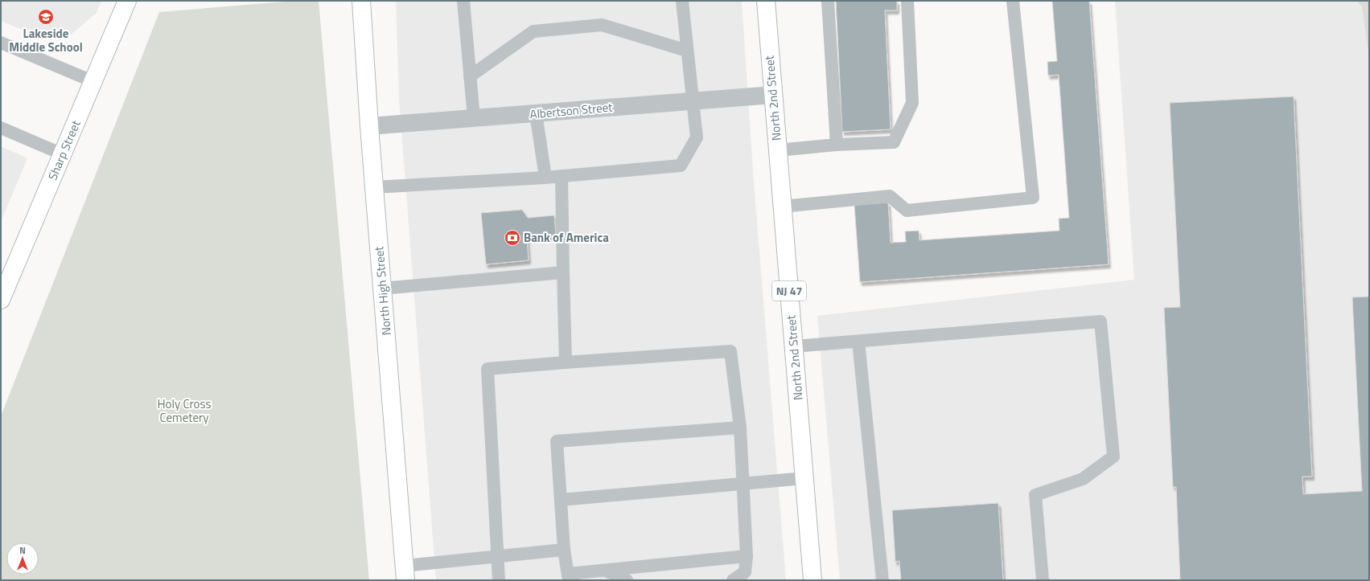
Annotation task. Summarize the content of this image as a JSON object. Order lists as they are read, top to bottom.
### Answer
{
  "streets": {
    "street": [
      "North 2nd Street",
      "Albertson Street",
      "Sharp Street",
      "North High Street",
      "NJ 47"
    ]
  },
  "crossings": [
    ["North 2nd Street", "Albertson Street"],
    ["Albertson Street", "North High Street"]
  ],
  "parks": ["Holy Cross Cemetery"],
  "places": {
    "school or university": ["Lakeside Middle School"],
    "bank": ["Bank of America"]
  },
  "north": "top"
}
